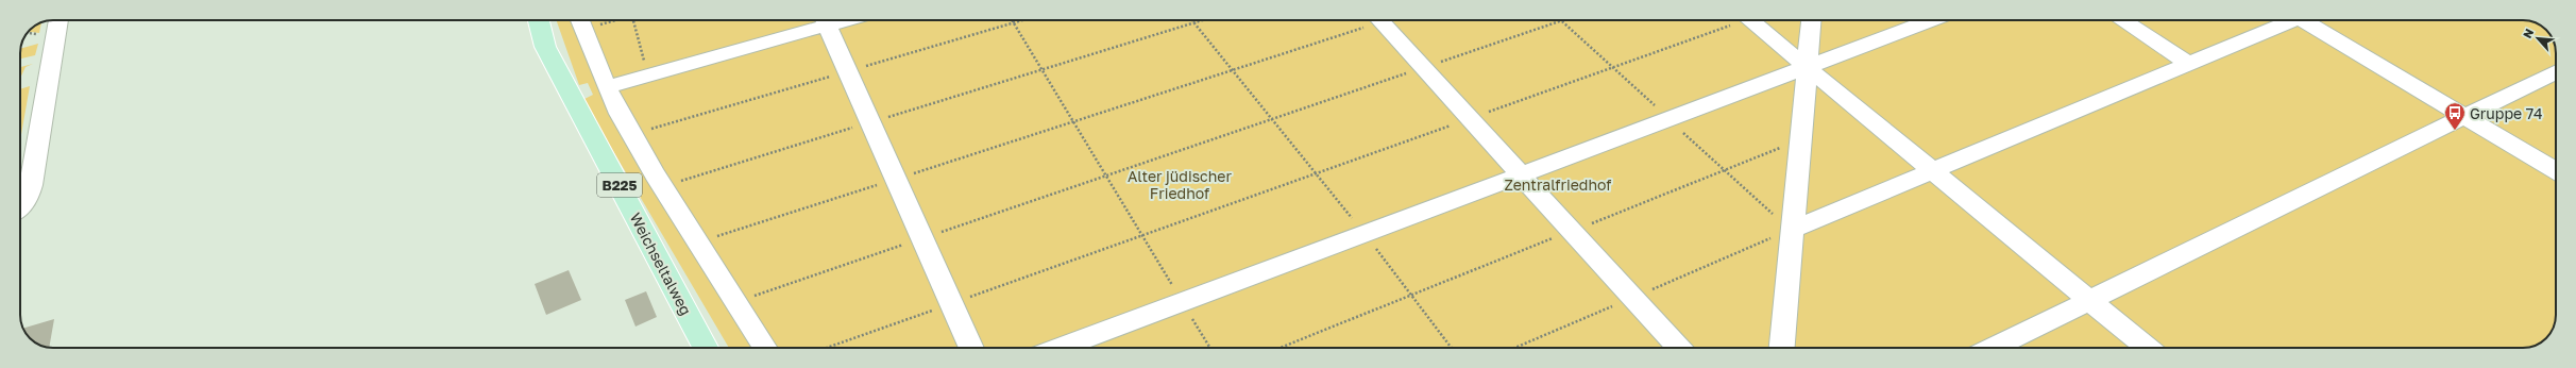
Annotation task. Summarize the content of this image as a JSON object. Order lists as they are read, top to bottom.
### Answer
{
  "streets": {
    "main road": ["B225", "Weichseltalweg"]
  },
  "parks": ["Alter jüdischer Friedhof", "Zentralfriedhof"],
  "places": {
    "bus stop": ["Gruppe 74"]
  },
  "north": "top left"
}
